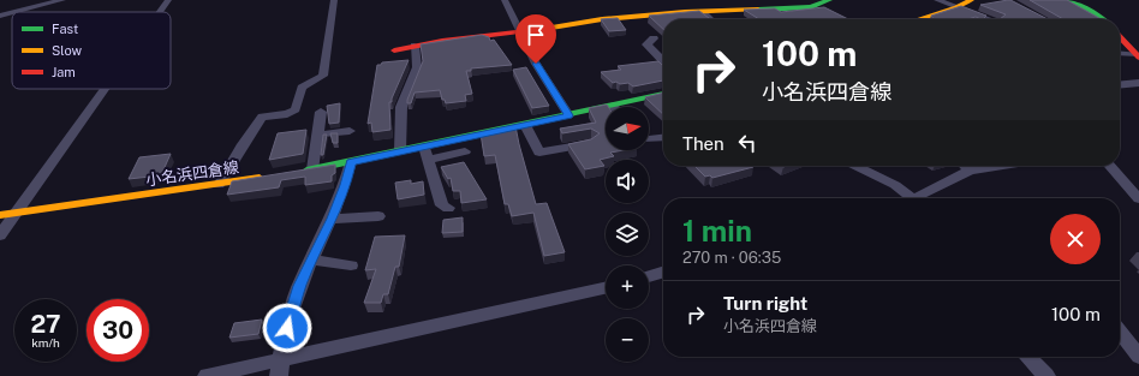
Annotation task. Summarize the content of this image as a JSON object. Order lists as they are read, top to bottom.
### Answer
{
  "streets": {
    "main road": ["小名浜四倉線"]
  },
  "legend": ["Fast", "Slow", "Jam"],
  "north": "right",
  "page": {
    "turn": ["100 m", "小名浜四倉線"],
    "map_buttons": ["+", "−"],
    "then": "Then",
    "heading": ["1 min", "270 m · 06:35"],
    "list": [
      {
        "name": "Turn right",
        "note": "小名浜四倉線",
        "value": "100 m"
      }
    ],
    "speed": "27 km/h",
    "limit": "30"
  }
}
